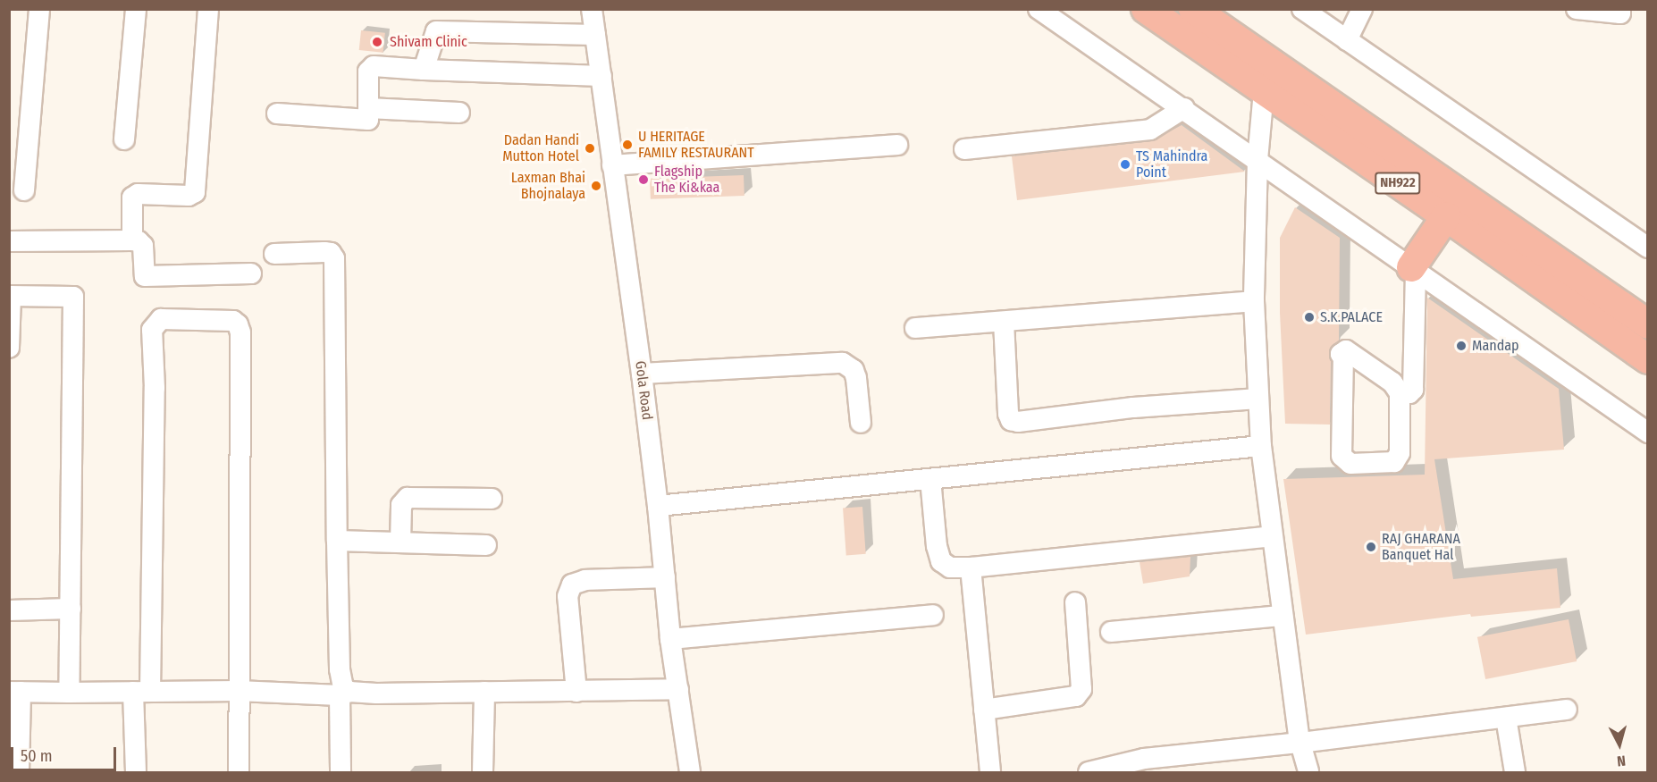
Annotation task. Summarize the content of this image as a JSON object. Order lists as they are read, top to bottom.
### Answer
{
  "streets": {
    "highway": ["NH922"],
    "street": ["Gola Road"]
  },
  "places": [
    "Shivam Clinic",
    "U HERITAGE FAMILY RESTAURANT",
    "Dadan Handi Mutton Hotel",
    "TS Mahindra Point",
    "Flagship The Ki&kaa",
    "Laxman Bhai Bhojnalaya",
    "S.K.PALACE",
    "Mandap",
    "RAJ GHARANA Banquet Hal"
  ],
  "scale_bar": "50 m",
  "north": "bottom"
}
